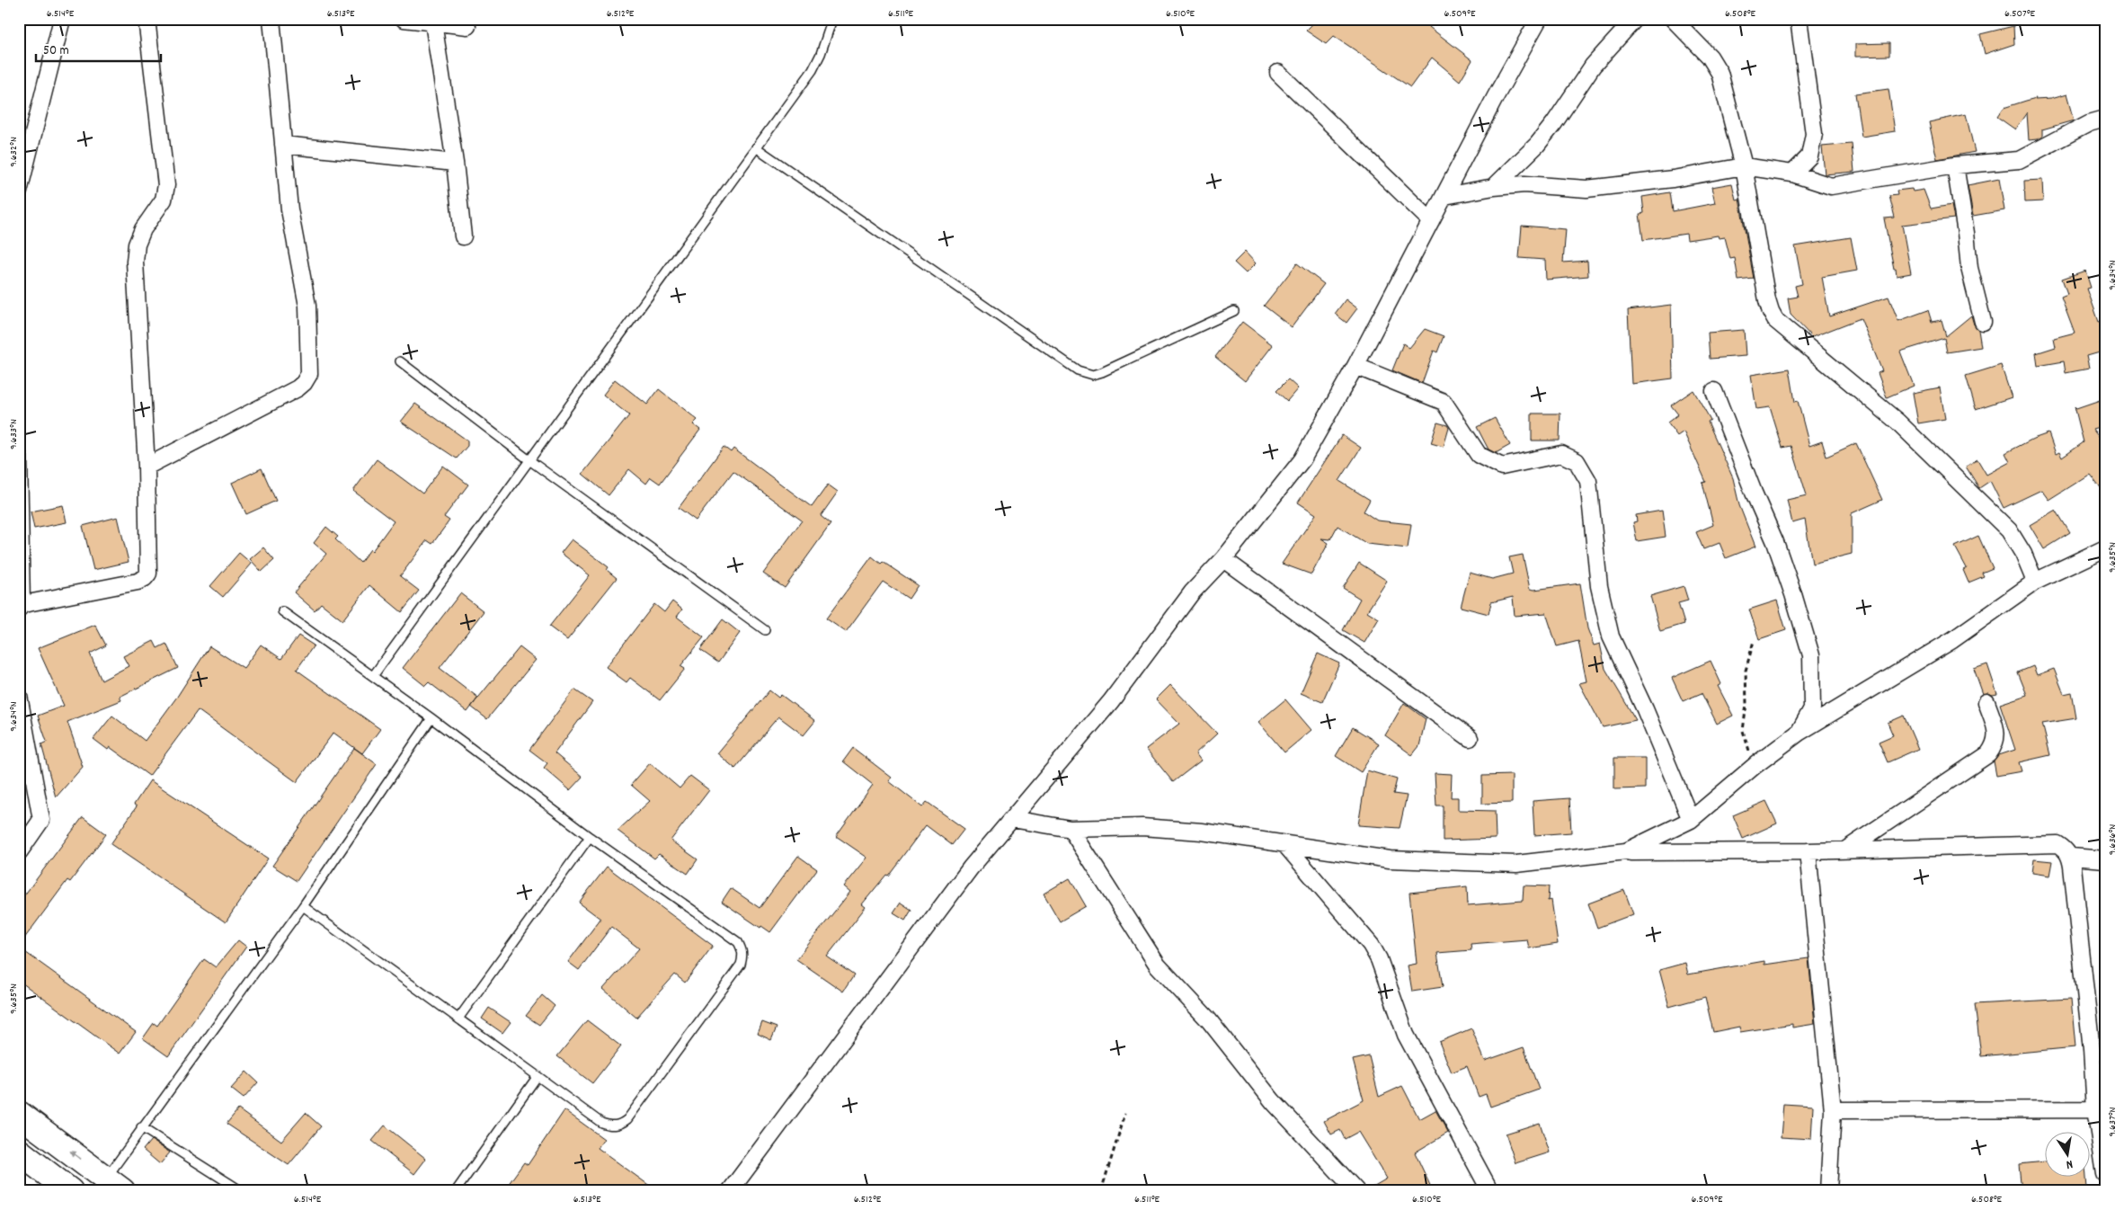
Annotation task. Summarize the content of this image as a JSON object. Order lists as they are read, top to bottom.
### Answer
{
  "scale_bar": "50 m",
  "north": "bottom",
  "coordinates": [
    "6.514°E",
    "6.513°E",
    "6.512°E",
    "6.511°E",
    "6.510°E",
    "6.509°E",
    "6.508°E",
    "6.507°E",
    "9.632°N",
    "9.634°N",
    "9.633°N",
    "9.635°N",
    "9.636°N",
    "9.637°N"
  ]
}
